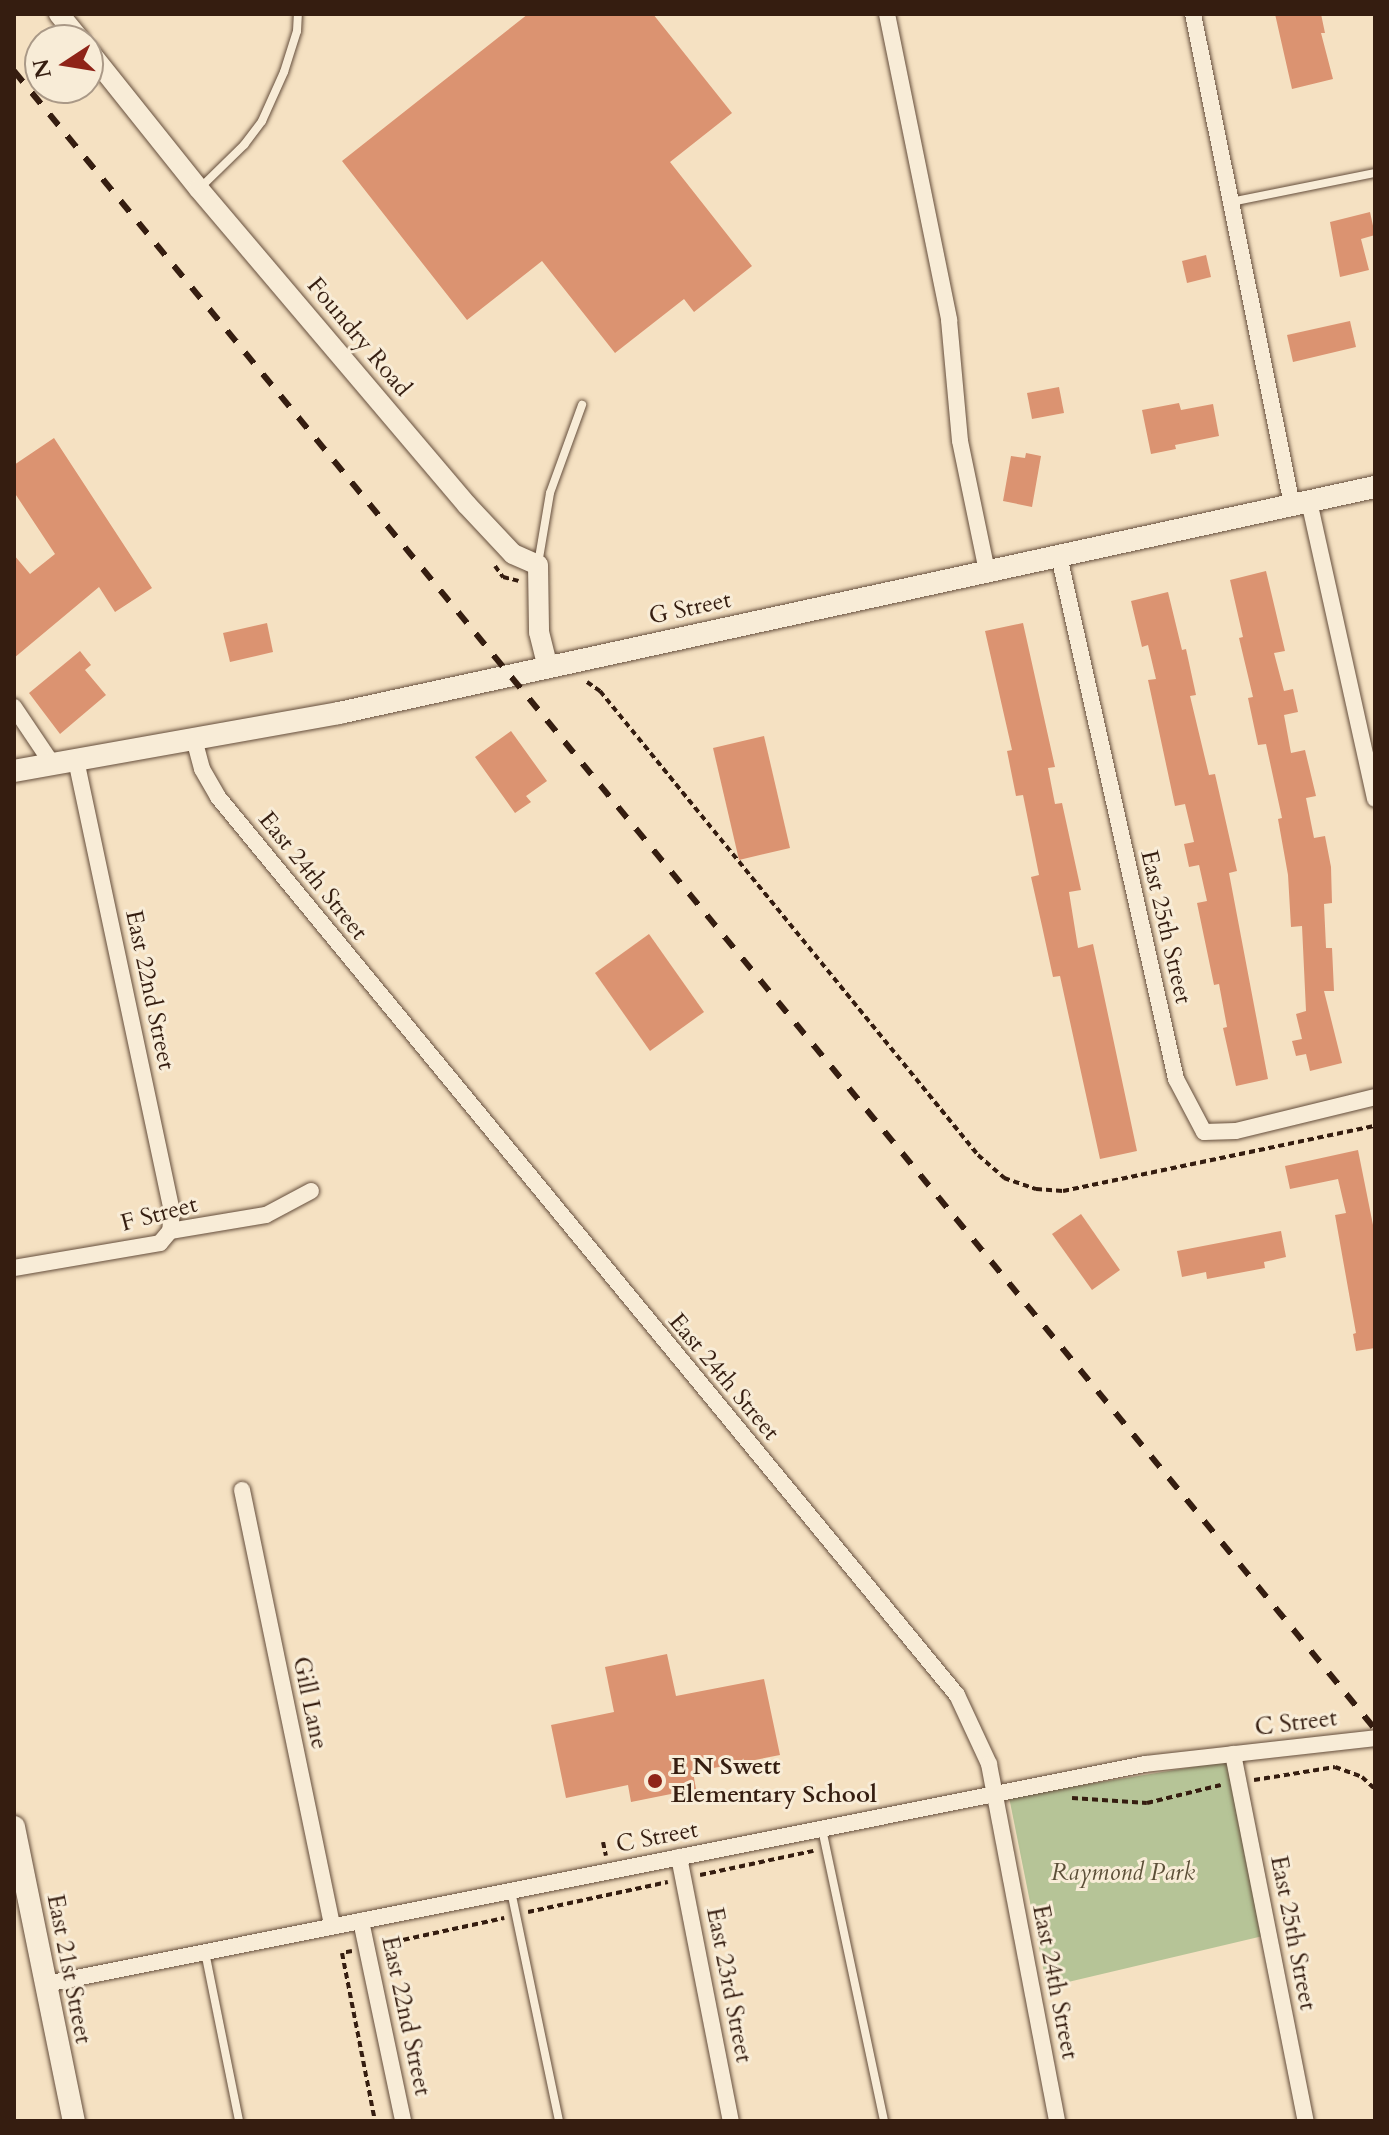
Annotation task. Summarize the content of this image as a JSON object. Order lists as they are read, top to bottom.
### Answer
{
  "streets": {
    "main road": ["G Street", "East 21st Street"],
    "street": [
      "Foundry Road",
      "East 24th Street",
      "East 25th Street",
      "East 22nd Street",
      "F Street",
      "Gill Lane",
      "C Street",
      "East 23rd Street"
    ]
  },
  "crossings": [
    ["G Street", "East 24th Street"],
    ["G Street", "East 25th Street"],
    ["G Street", "East 22nd Street"],
    ["East 24th Street", "C Street"],
    ["East 25th Street", "C Street"],
    ["East 22nd Street", "F Street"],
    ["East 22nd Street", "C Street"],
    ["Gill Lane", "C Street"],
    ["C Street", "East 21st Street"],
    ["C Street", "East 23rd Street"]
  ],
  "parks": ["Raymond Park"],
  "places": ["E N Swett Elementary School"],
  "north": "left"
}
